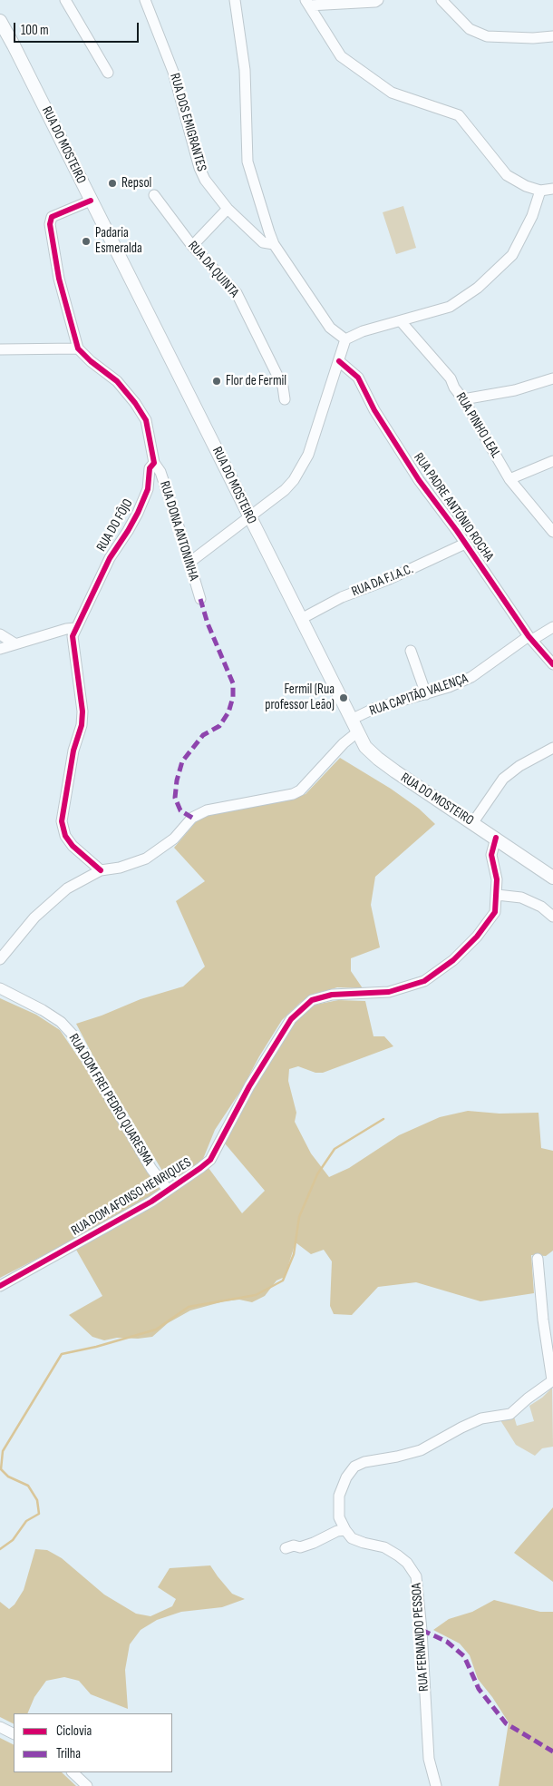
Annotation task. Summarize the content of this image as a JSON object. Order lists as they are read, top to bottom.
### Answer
{
  "streets": {
    "main road": ["RUA DO MOSTEIRO"],
    "street": [
      "RUA DOS EMIGRANTES",
      "RUA DA QUINTA",
      "RUA PINHO LEAL",
      "RUA PADRE ANTÓNIO ROCHA",
      "RUA DO FÔJO",
      "RUA DONA ANTONINHA",
      "RUA DA F.I.A.C.",
      "RUA CAPITÃO VALENÇA",
      "RUA DOM FREI PEDRO QUARESMA",
      "RUA DOM AFONSO HENRIQUES",
      "RUA FERNANDO PESSOA"
    ]
  },
  "crossings": [
    ["RUA DO MOSTEIRO", "RUA DA F.I.A.C."],
    ["RUA DO MOSTEIRO", "RUA CAPITÃO VALENÇA"],
    ["RUA DO MOSTEIRO", "RUA DOM AFONSO HENRIQUES"],
    ["RUA PADRE ANTÓNIO ROCHA", "RUA DA F.I.A.C."],
    ["RUA PADRE ANTÓNIO ROCHA", "RUA CAPITÃO VALENÇA"],
    ["RUA DO FÔJO", "RUA DONA ANTONINHA"],
    ["RUA DOM FREI PEDRO QUARESMA", "RUA DOM AFONSO HENRIQUES"]
  ],
  "places": [
    "Repsol",
    "Padaria Esmeralda",
    "Flor de Fermil",
    "Fermil (Rua professor Leão)"
  ],
  "legend": ["Ciclovia", "Trilha"],
  "scale_bar": "100 m"
}
